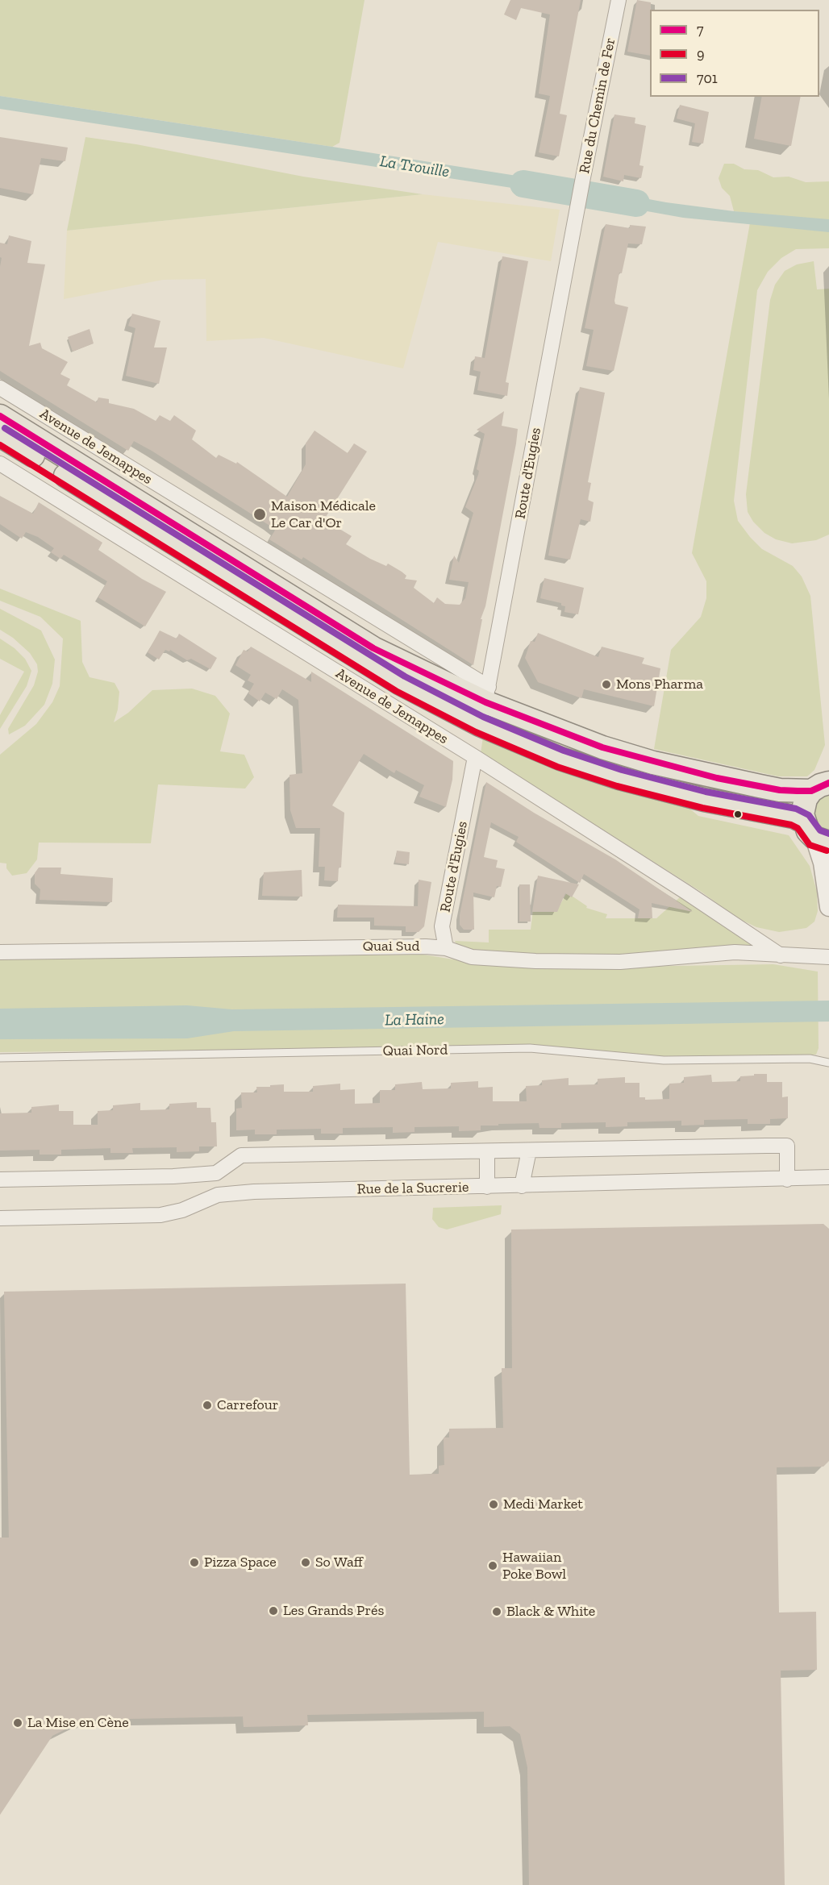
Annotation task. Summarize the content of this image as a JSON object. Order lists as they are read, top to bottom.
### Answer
{
  "streets": {
    "main road": ["Avenue de Jemappes"],
    "street": [
      "Rue du Chemin de Fer",
      "Route d'Eugies",
      "Quai Sud",
      "Rue de la Sucrerie"
    ],
    "lane": ["Quai Nord"]
  },
  "crossings": [
    ["Rue du Chemin de Fer", "Route d'Eugies"],
    ["Avenue de Jemappes", "Route d'Eugies"],
    ["Avenue de Jemappes", "Quai Sud"],
    ["Route d'Eugies", "Quai Sud"]
  ],
  "water": ["La Trouille", "La Haine"],
  "places": [
    "Maison Médicale Le Car d'Or",
    "Mons Pharma",
    "Carrefour",
    "Medi Market",
    "Pizza Space",
    "So Waff",
    "Hawaiian Poke Bowl",
    "Les Grands Prés",
    "Black & White",
    "La Mise en Cène"
  ],
  "lines": ["transit line 7", "transit line 701", "transit line 9"],
  "legend": ["7", "9", "701"]
}
